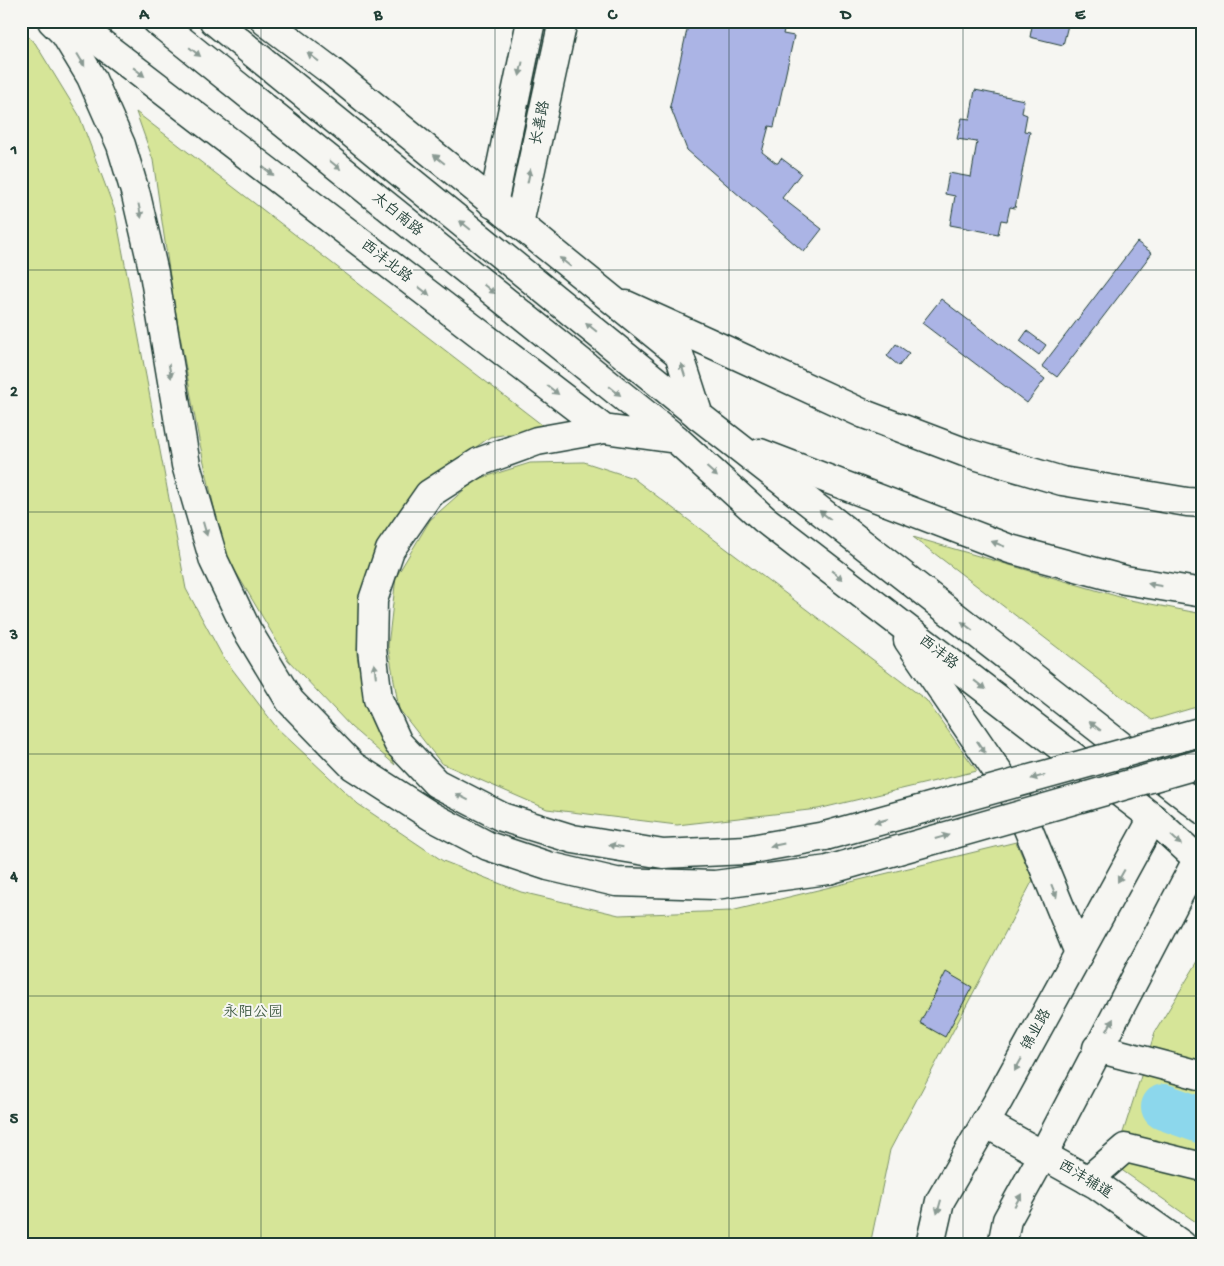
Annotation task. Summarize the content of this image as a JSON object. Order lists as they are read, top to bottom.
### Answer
{
  "streets": {
    "main road": [
      "长善路",
      "太白南路",
      "西沣北路",
      "西沣路",
      "锦业路",
      "西沣辅道"
    ]
  },
  "crossings": [
    ["太白南路", "西沣北路"],
    ["太白南路", "西沣路"],
    ["西沣北路", "西沣路"],
    ["西沣路", "锦业路"],
    ["锦业路", "西沣辅道"]
  ],
  "parks": ["永阳公园"],
  "grid": {
    "columns": [
      "A",
      "B",
      "C",
      "D",
      "E"
    ],
    "rows": [
      "1",
      "2",
      "3",
      "4",
      "5"
    ]
  }
}
